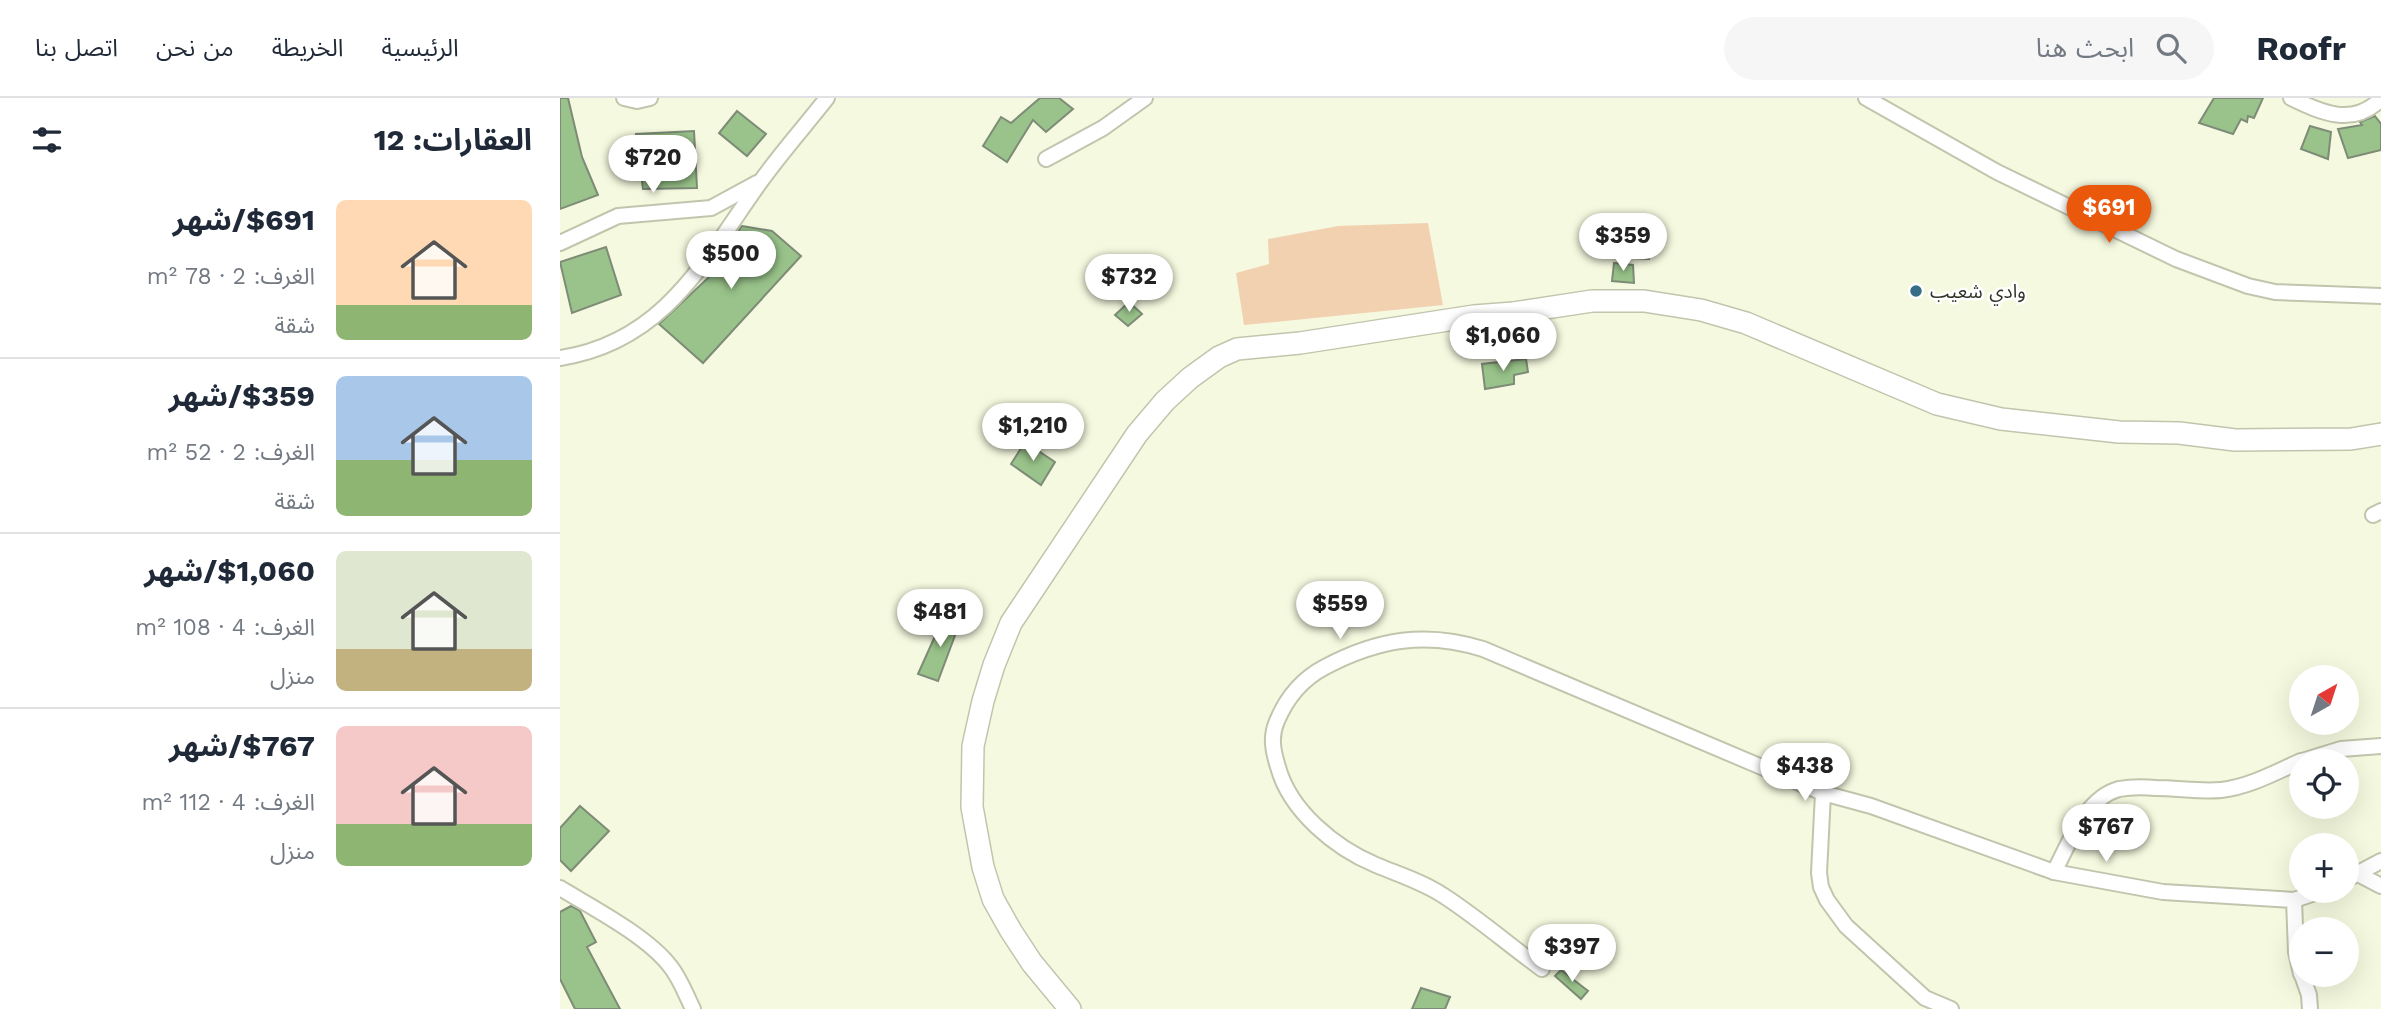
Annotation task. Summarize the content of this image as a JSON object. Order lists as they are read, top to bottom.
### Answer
{
  "places": ["وادي شعيب"],
  "north": "top right",
  "page": {
    "header": "Roofr",
    "search": "ابحث هنا",
    "nav": [
      "الرئيسية",
      "الخريطة",
      "من نحن",
      "اتصل بنا"
    ],
    "heading": "العقارات: 12",
    "price": [
      "$720",
      "$691",
      "$359",
      "$500",
      "$732",
      "$1,060",
      "$1,210",
      "$559",
      "$481",
      "$438",
      "$767",
      "$397"
    ],
    "list": [
      {
        "name": "$691/شهر",
        "note": "الغرف: 2 · 78 m² · شقة"
      },
      {
        "name": "$359/شهر",
        "note": "الغرف: 2 · 52 m² · شقة"
      },
      {
        "name": "$1,060/شهر",
        "note": "الغرف: 4 · 108 m² · منزل"
      },
      {
        "name": "$767/شهر",
        "note": "الغرف: 4 · 112 m² · منزل"
      }
    ],
    "map_buttons": ["+", "−"]
  }
}
